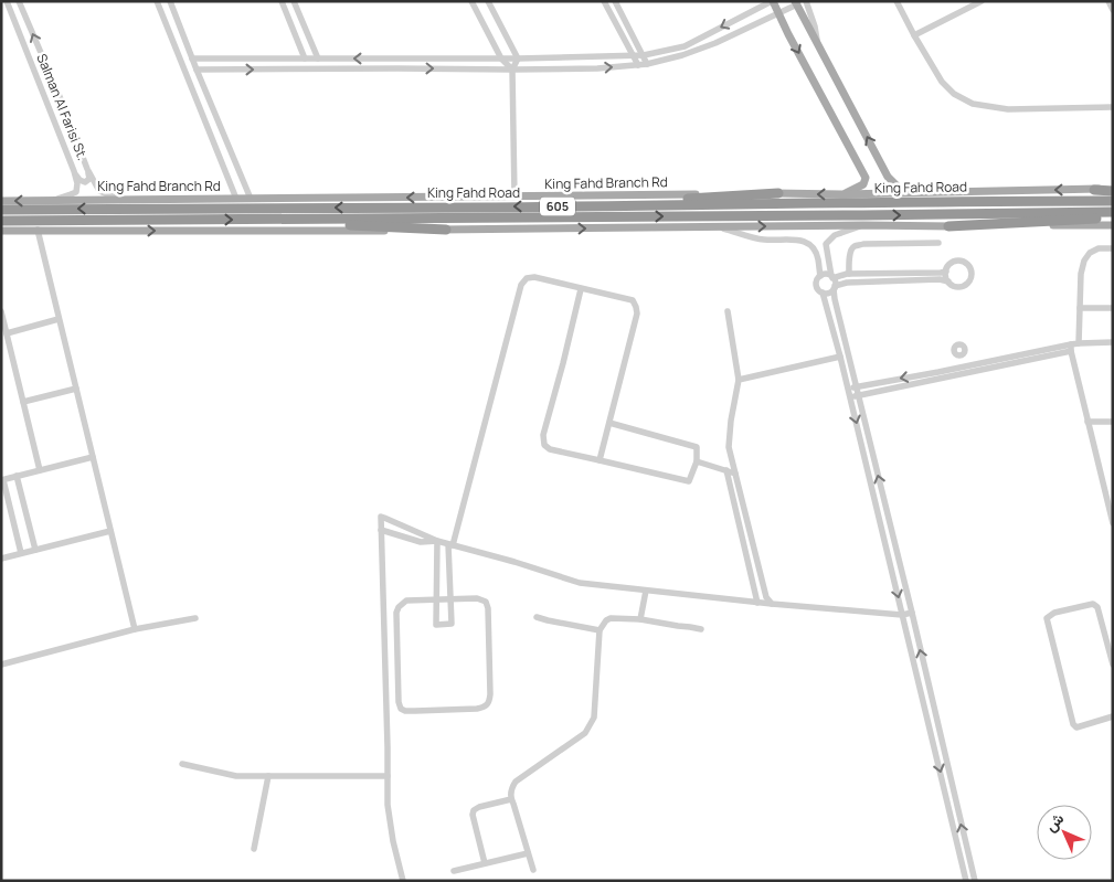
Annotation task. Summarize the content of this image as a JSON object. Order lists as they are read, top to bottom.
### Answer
{
  "streets": {
    "highway": ["King Fahd Road", "605"],
    "main road": ["King Fahd Branch Rd"],
    "street": ["Salman Al Farisi St."]
  },
  "crossings": [
    ["Salman Al Farisi St.", "King Fahd Branch Rd"]
  ],
  "north": "top left"
}
